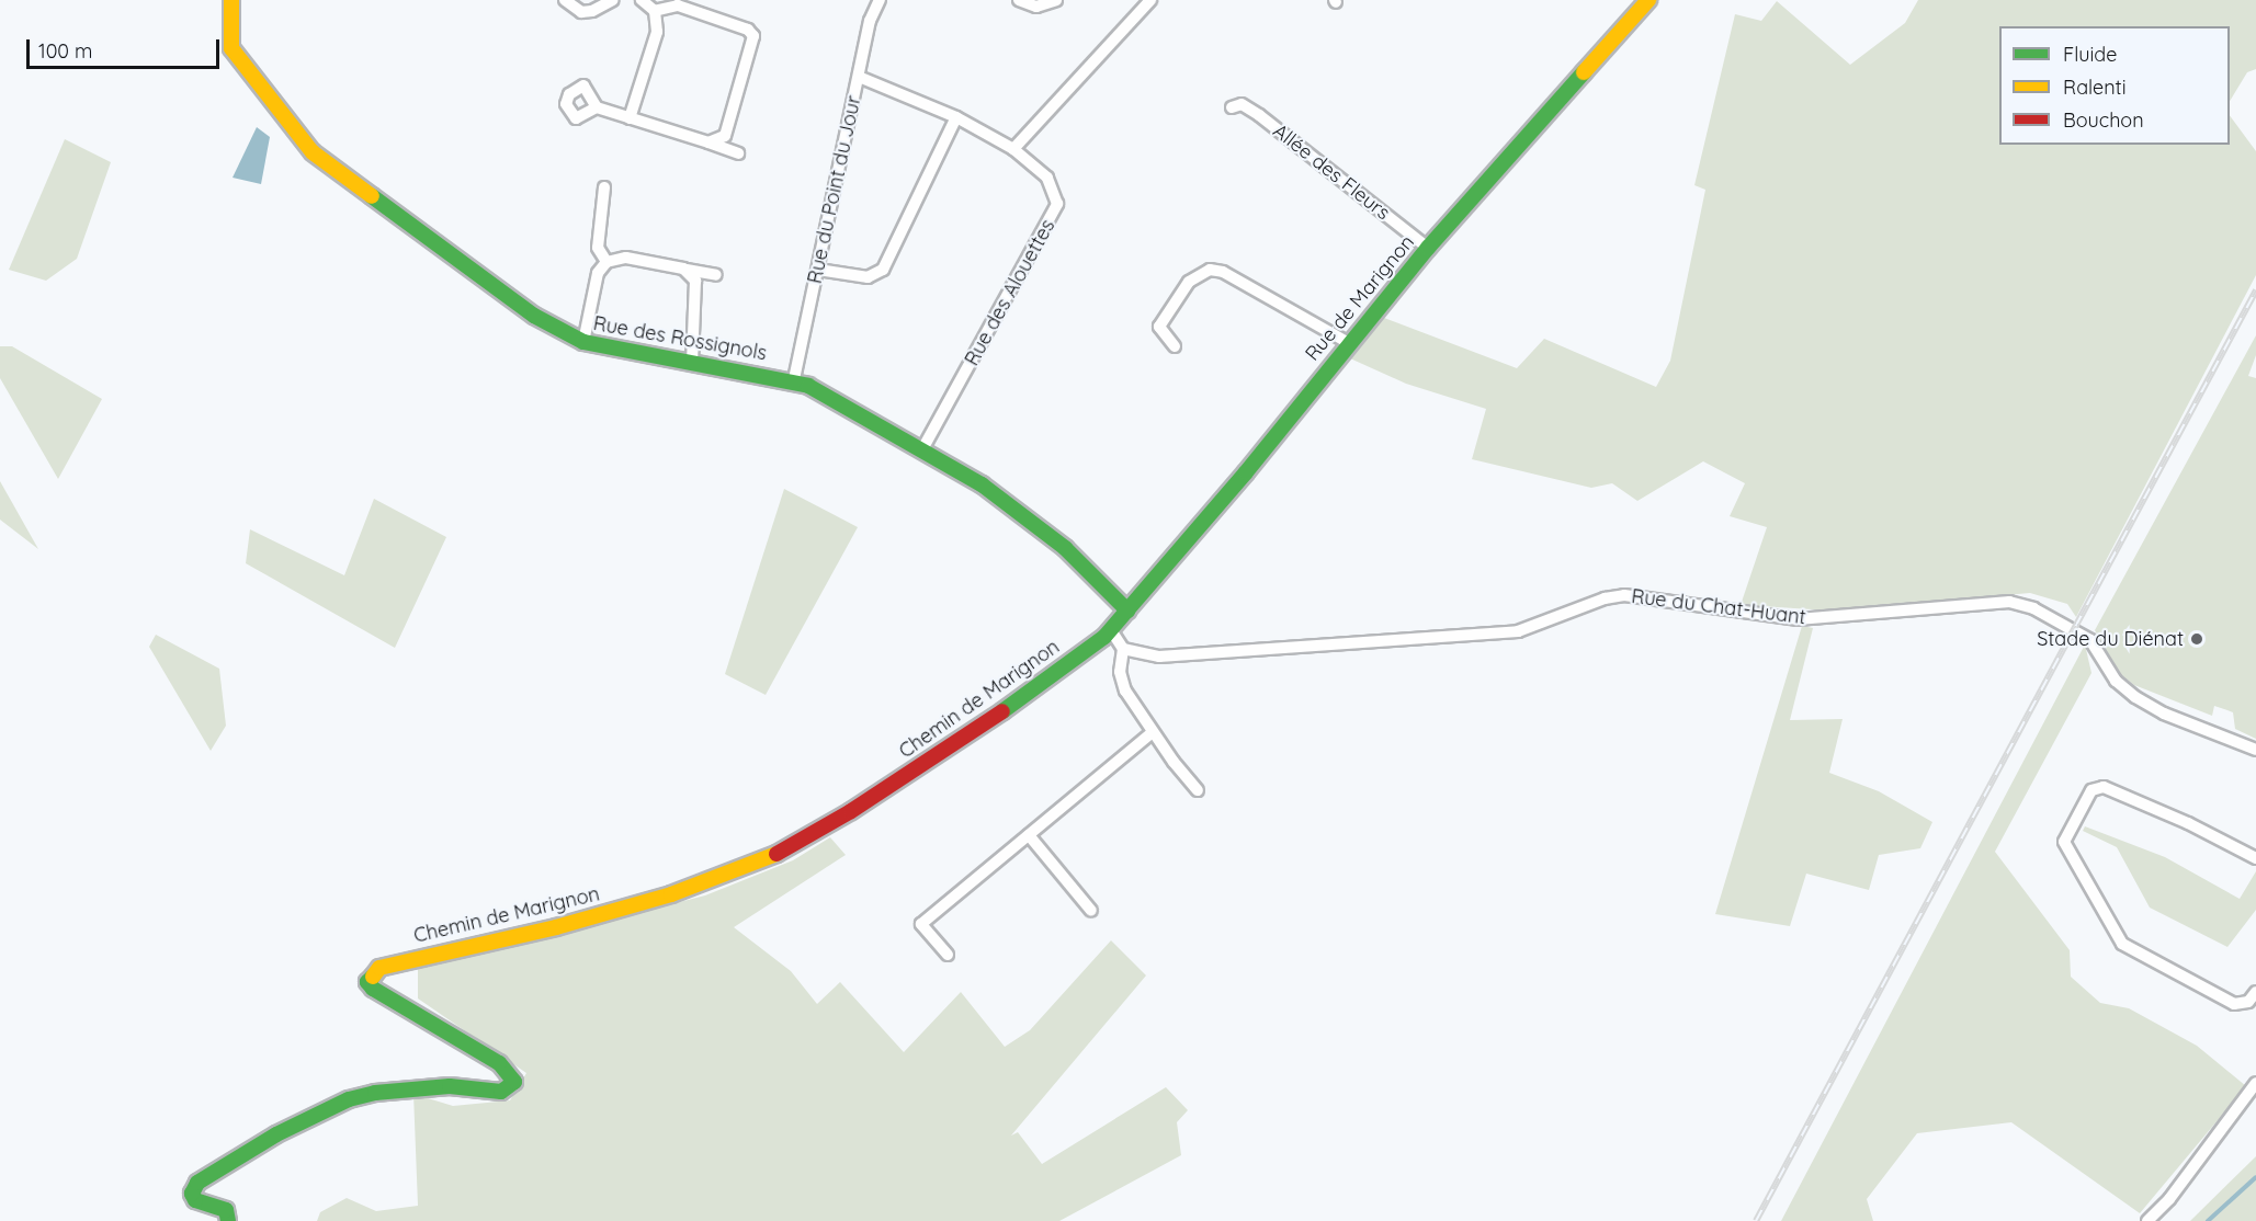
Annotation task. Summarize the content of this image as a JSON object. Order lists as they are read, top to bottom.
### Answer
{
  "streets": {
    "street": [
      "Allée des Fleurs",
      "Rue du Point du Jour",
      "Rue des Alouettes",
      "Rue de Marignon",
      "Rue des Rossignols",
      "Rue du Chat-Huant",
      "Chemin de Marignon"
    ]
  },
  "crossings": [
    ["Allée des Fleurs", "Rue de Marignon"],
    ["Rue du Point du Jour", "Rue des Alouettes"],
    ["Rue du Point du Jour", "Rue des Rossignols"],
    ["Rue des Alouettes", "Rue des Rossignols"],
    ["Rue de Marignon", "Rue des Rossignols"],
    ["Rue de Marignon", "Chemin de Marignon"]
  ],
  "places": ["Stade du Diénat"],
  "legend": ["Fluide", "Ralenti", "Bouchon"],
  "scale_bar": "100 m"
}
